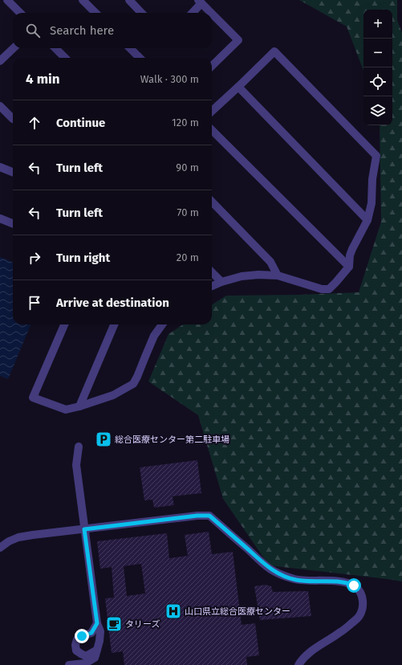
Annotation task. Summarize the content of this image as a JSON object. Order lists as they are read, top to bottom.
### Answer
{
  "places": {
    "parking": ["総合医療センター第二駐車場"],
    "hospital": ["山口県立総合医療センター"],
    "cafe": ["タリーズ"]
  },
  "page": {
    "map_buttons": ["+", "−"],
    "search": "Search here",
    "heading": ["4 min", "Walk · 300 m"],
    "list": [
      ["Continue", "120 m"],
      ["Turn left", "90 m"],
      ["Turn left", "70 m"],
      ["Turn right", "20 m"],
      "Arrive at destination"
    ]
  }
}
